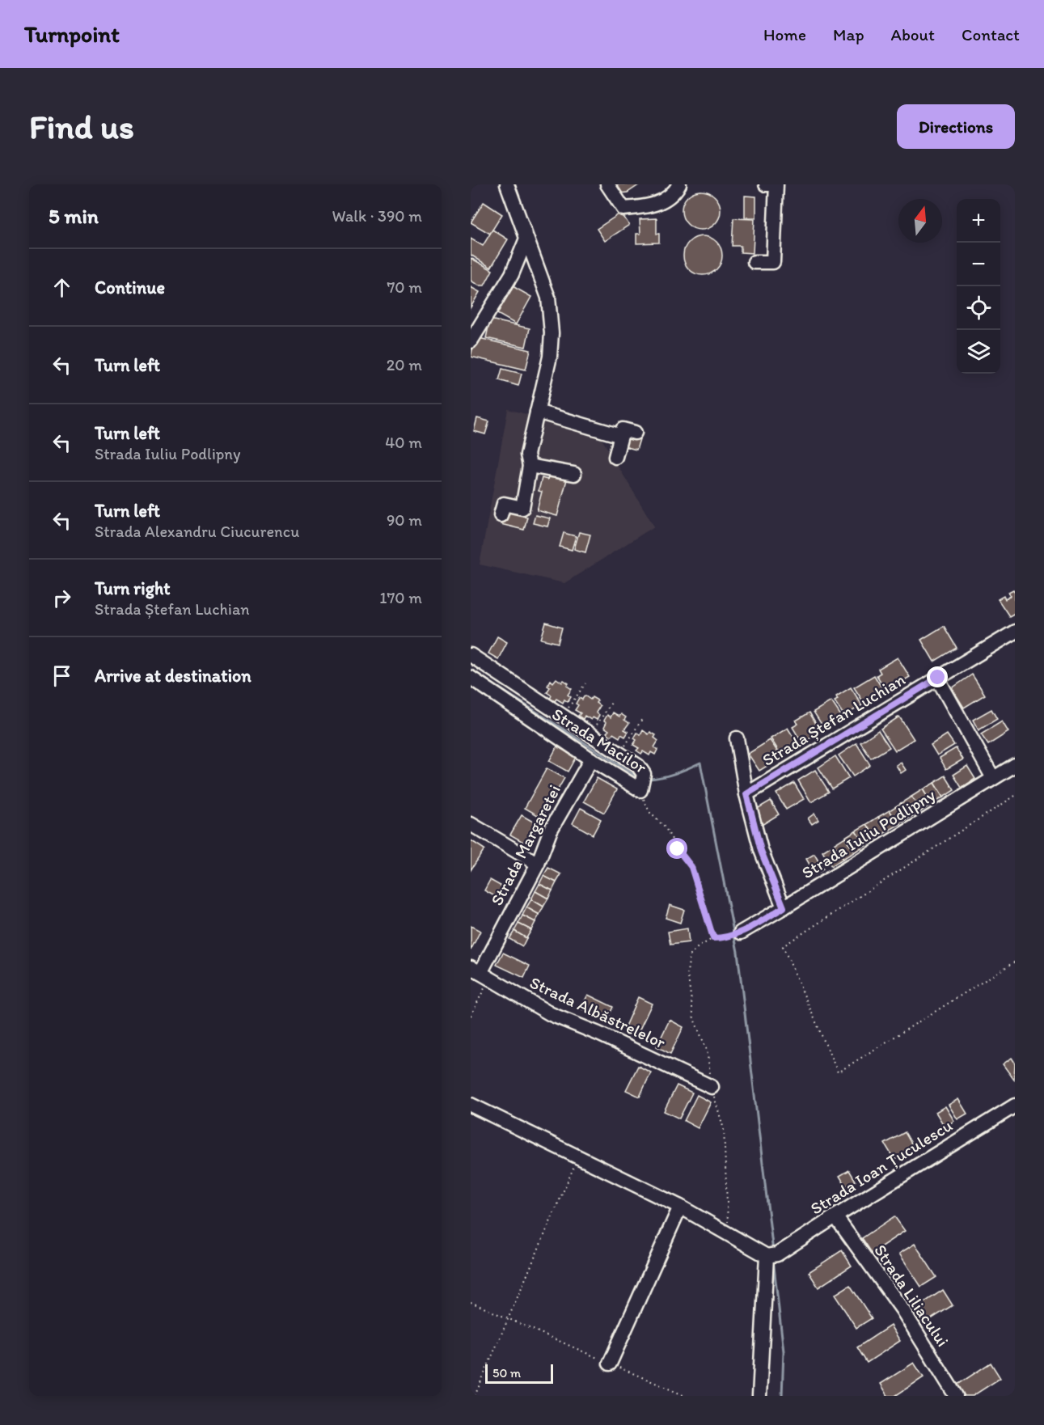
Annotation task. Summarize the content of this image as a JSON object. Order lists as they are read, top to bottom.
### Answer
{
  "streets": {
    "street": [
      "Strada Ștefan Luchian",
      "Strada Macilor",
      "Strada Iuliu Podlipny",
      "Strada Margaretei",
      "Strada Albăstrelelor",
      "Strada Ioan Țuculescu",
      "Strada Liliacului"
    ]
  },
  "crossings": [
    ["Strada Macilor", "Strada Margaretei"],
    ["Strada Margaretei", "Strada Albăstrelelor"],
    ["Strada Ioan Țuculescu", "Strada Liliacului"]
  ],
  "scale_bar": "50 m",
  "north": "top",
  "page": {
    "header": "Turnpoint",
    "nav": [
      "Home",
      "Map",
      "About",
      "Contact"
    ],
    "buttons": "Directions",
    "title": "Find us",
    "heading": ["5 min", "Walk · 390 m"],
    "map_buttons": ["+", "−"],
    "list": [
      ["Continue", "70 m"],
      ["Turn left", "20 m"],
      ["Turn left", "Strada Iuliu Podlipny", "40 m"],
      ["Turn left", "Strada Alexandru Ciucurencu", "90 m"],
      ["Turn right", "Strada Ștefan Luchian", "170 m"],
      "Arrive at destination"
    ],
    "scale": "50 m"
  }
}
